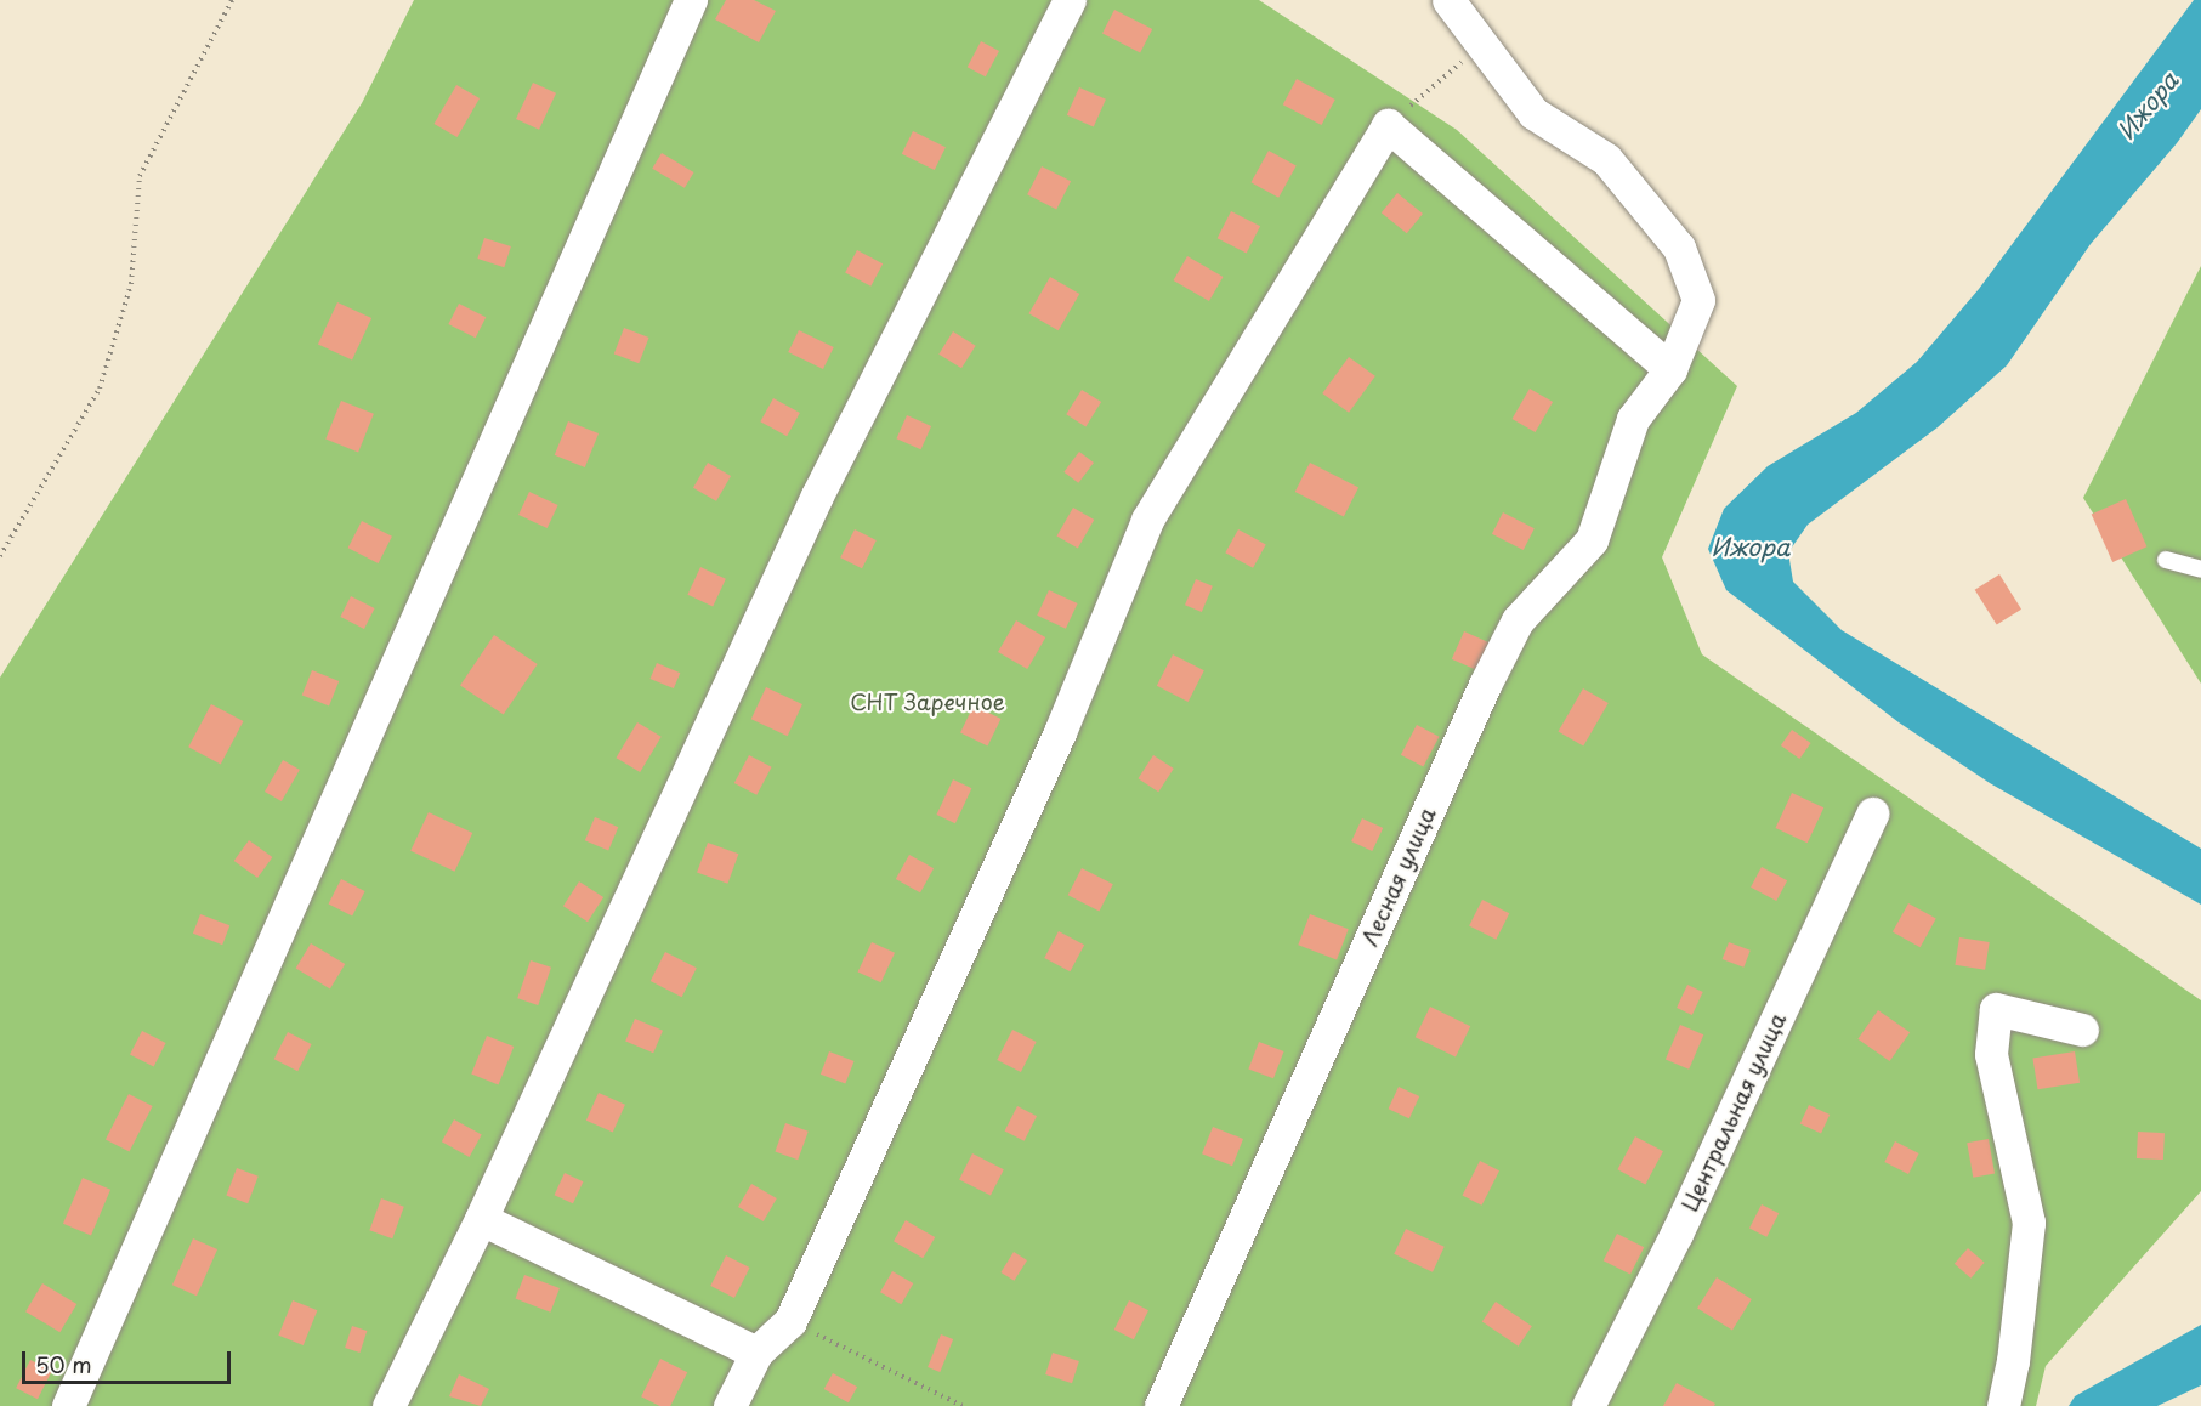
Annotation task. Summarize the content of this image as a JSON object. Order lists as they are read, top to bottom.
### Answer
{
  "streets": {
    "street": ["Лесная улица", "Центральная улица"]
  },
  "water": ["Ижора"],
  "parks": ["СНТ Заречное"],
  "scale_bar": "50 m"
}
